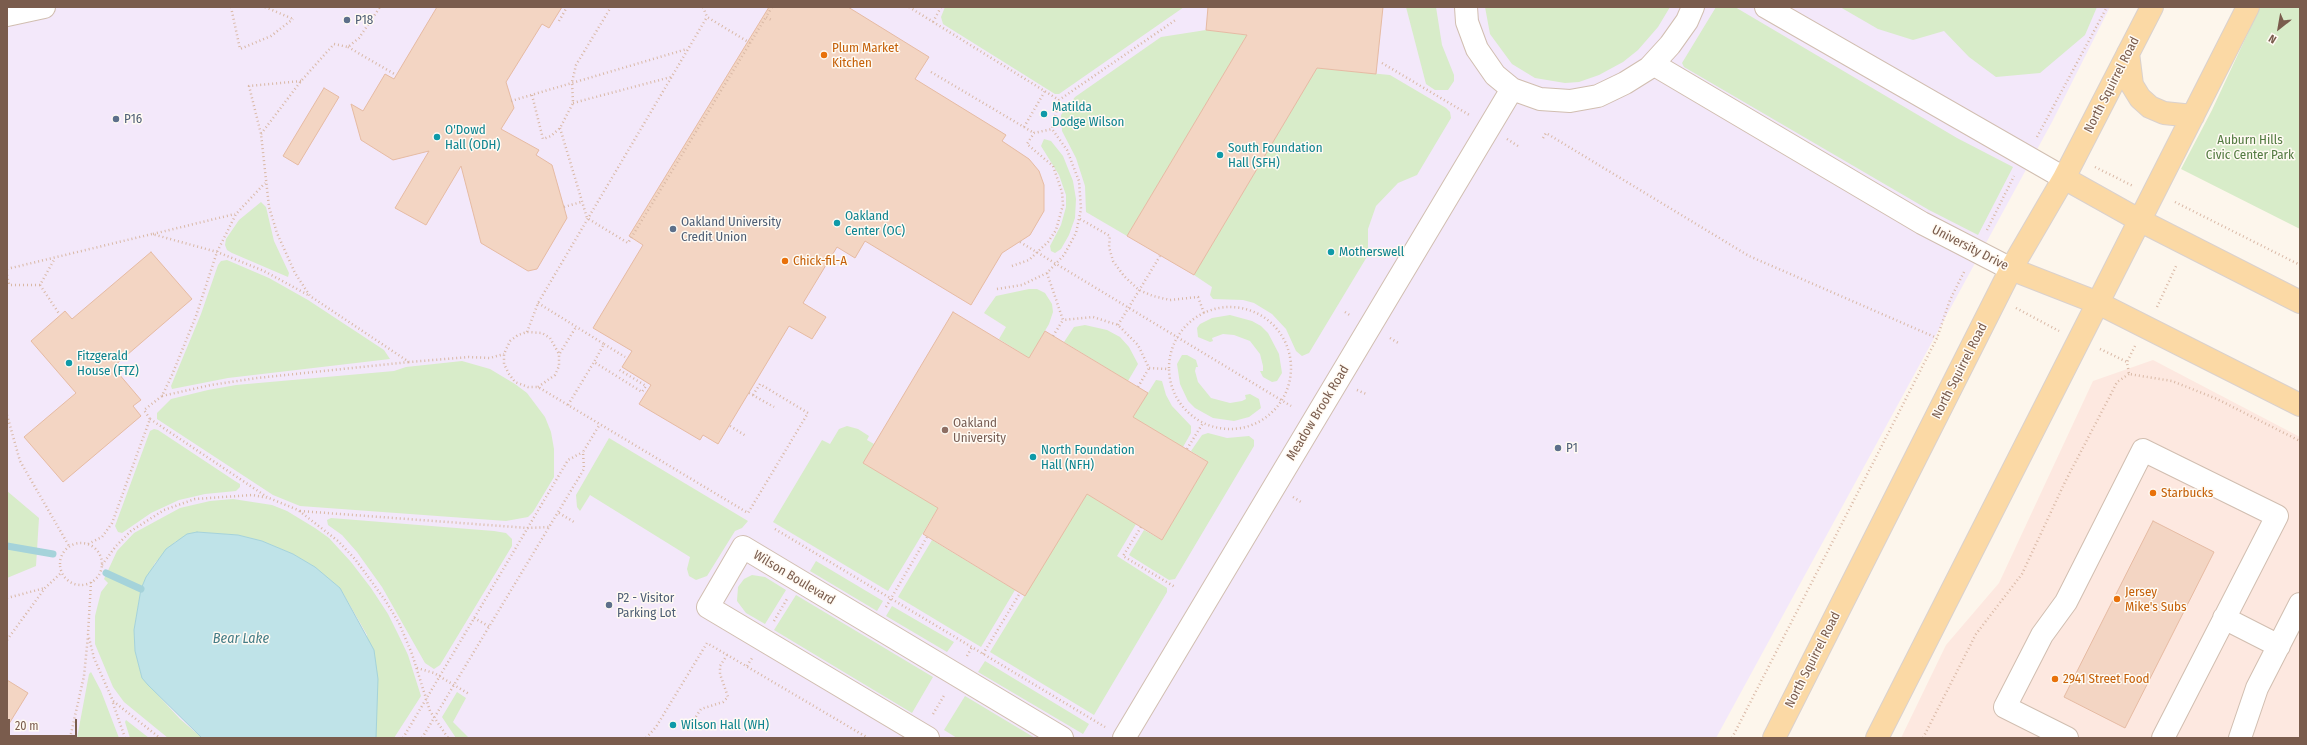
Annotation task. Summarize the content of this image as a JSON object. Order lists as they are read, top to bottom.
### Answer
{
  "streets": {
    "main road": ["North Squirrel Road", "University Drive"],
    "street": ["Meadow Brook Road", "Wilson Boulevard"]
  },
  "crossings": [
    ["North Squirrel Road", "University Drive"]
  ],
  "water": ["Bear Lake"],
  "parks": ["Auburn Hills Civic Center Park"],
  "places": [
    "P18",
    "Plum Market Kitchen",
    "Matilda Dodge Wilson",
    "P16",
    "O'Dowd Hall (ODH)",
    "South Foundation Hall (SFH)",
    "Oakland Center (OC)",
    "Oakland University Credit Union",
    "Motherswell",
    "Chick-fil-A",
    "Fitzgerald House (FTZ)",
    "Oakland University",
    "P1",
    "North Foundation Hall (NFH)",
    "Starbucks",
    "Jersey Mike's Subs",
    "P2 - Visitor Parking Lot",
    "2941 Street Food",
    "Wilson Hall (WH)"
  ],
  "scale_bar": "20 m",
  "north": "bottom left"
}
